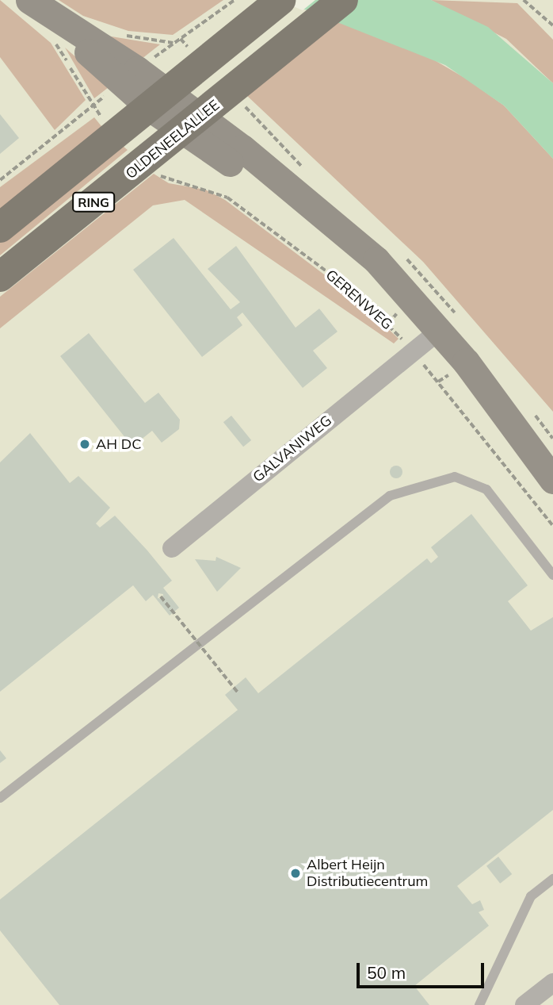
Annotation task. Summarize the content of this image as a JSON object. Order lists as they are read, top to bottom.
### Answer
{
  "streets": {
    "main road": ["OLDENEELALLEE", "RING", "GERENWEG"],
    "street": ["GALVANIWEG"]
  },
  "crossings": [
    ["OLDENEELALLEE", "GERENWEG"],
    ["RING", "GERENWEG"],
    ["GERENWEG", "GALVANIWEG"]
  ],
  "places": ["AH DC", "Albert Heijn Distributiecentrum"],
  "scale_bar": "50 m"
}
